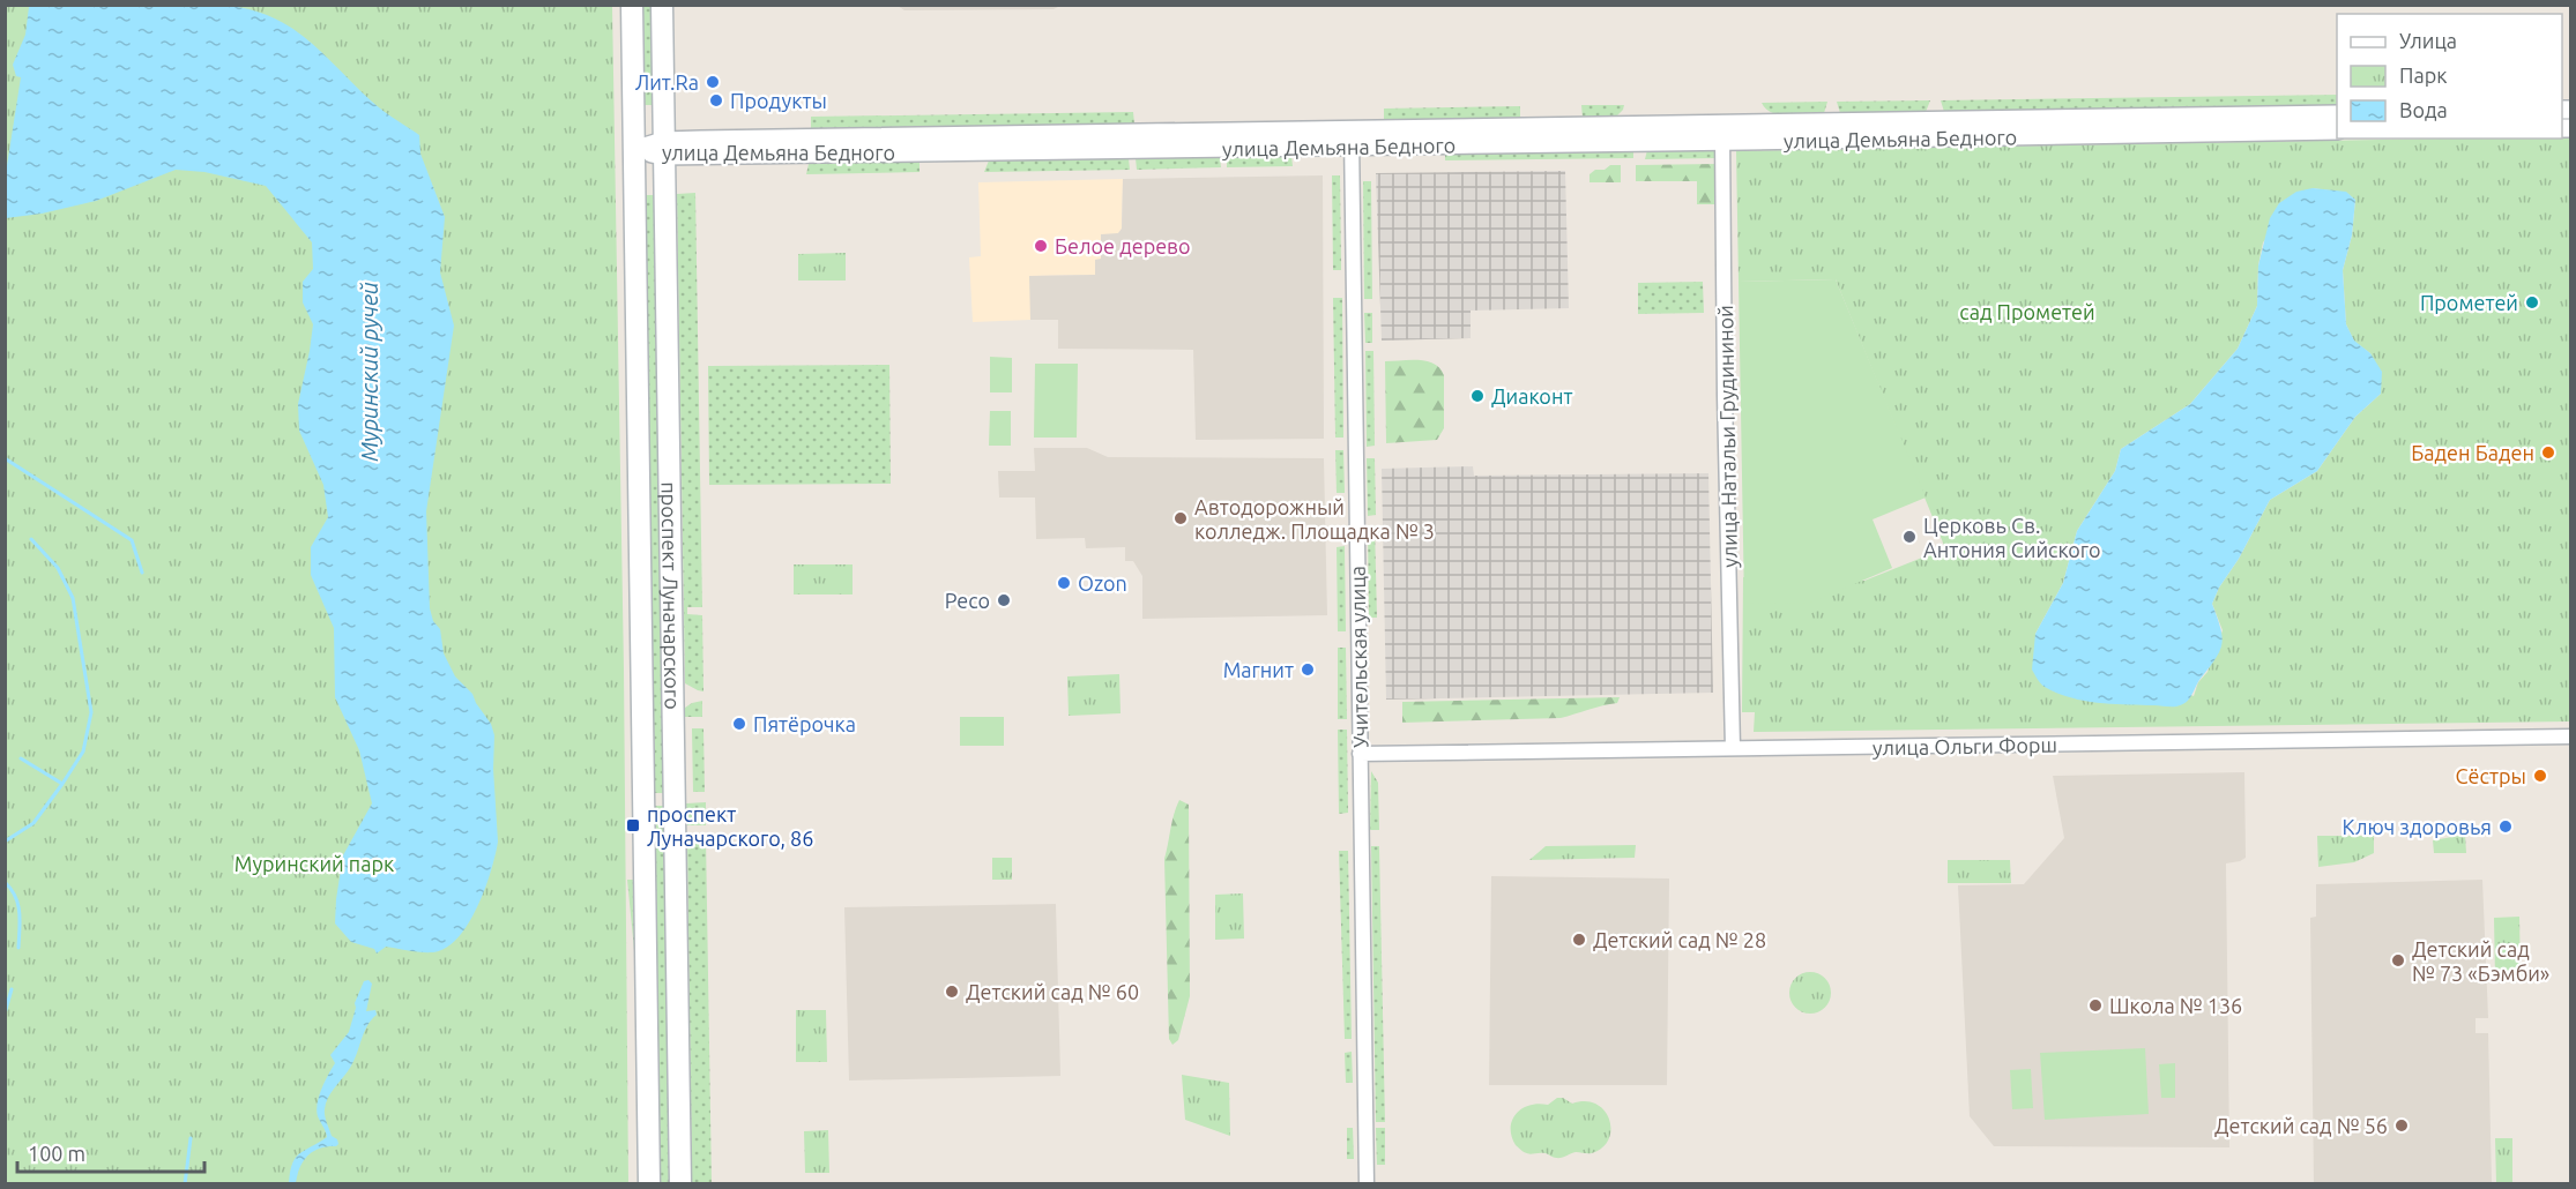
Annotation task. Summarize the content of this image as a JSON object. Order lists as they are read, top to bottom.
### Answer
{
  "streets": {
    "main road": ["проспект Луначарского"],
    "street": [
      "улица Демьяна Бедного",
      "улица Натальи Грудининой",
      "Учительская улица",
      "улица Ольги Форш"
    ]
  },
  "crossings": [
    ["улица Демьяна Бедного", "улица Натальи Грудининой"],
    ["улица Демьяна Бедного", "проспект Луначарского"],
    ["улица Демьяна Бедного", "Учительская улица"],
    ["улица Натальи Грудининой", "улица Ольги Форш"],
    ["Учительская улица", "улица Ольги Форш"]
  ],
  "water": ["Муринский ручей"],
  "parks": ["сад Прометей", "Муринский парк"],
  "places": {
    "other": [
      "Лит.Rа",
      "Продукты",
      "Белое дерево",
      "Прометей",
      "Диаконт",
      "Баден Баден",
      "Автодорожный колледж. Площадка № 3",
      "Церковь Св. Антония Сийского",
      "Ozon",
      "Ресо",
      "Магнит",
      "Пятёрочка",
      "Сёстры",
      "Ключ здоровья",
      "Детский сад № 28",
      "Детский сад № 73 «Бэмби»",
      "Детский сад № 60",
      "Школа № 136",
      "Детский сад № 56"
    ],
    "transit": ["проспект Луначарского, 86"]
  },
  "legend": ["Улица", "Парк", "Вода"],
  "scale_bar": "100 m"
}
